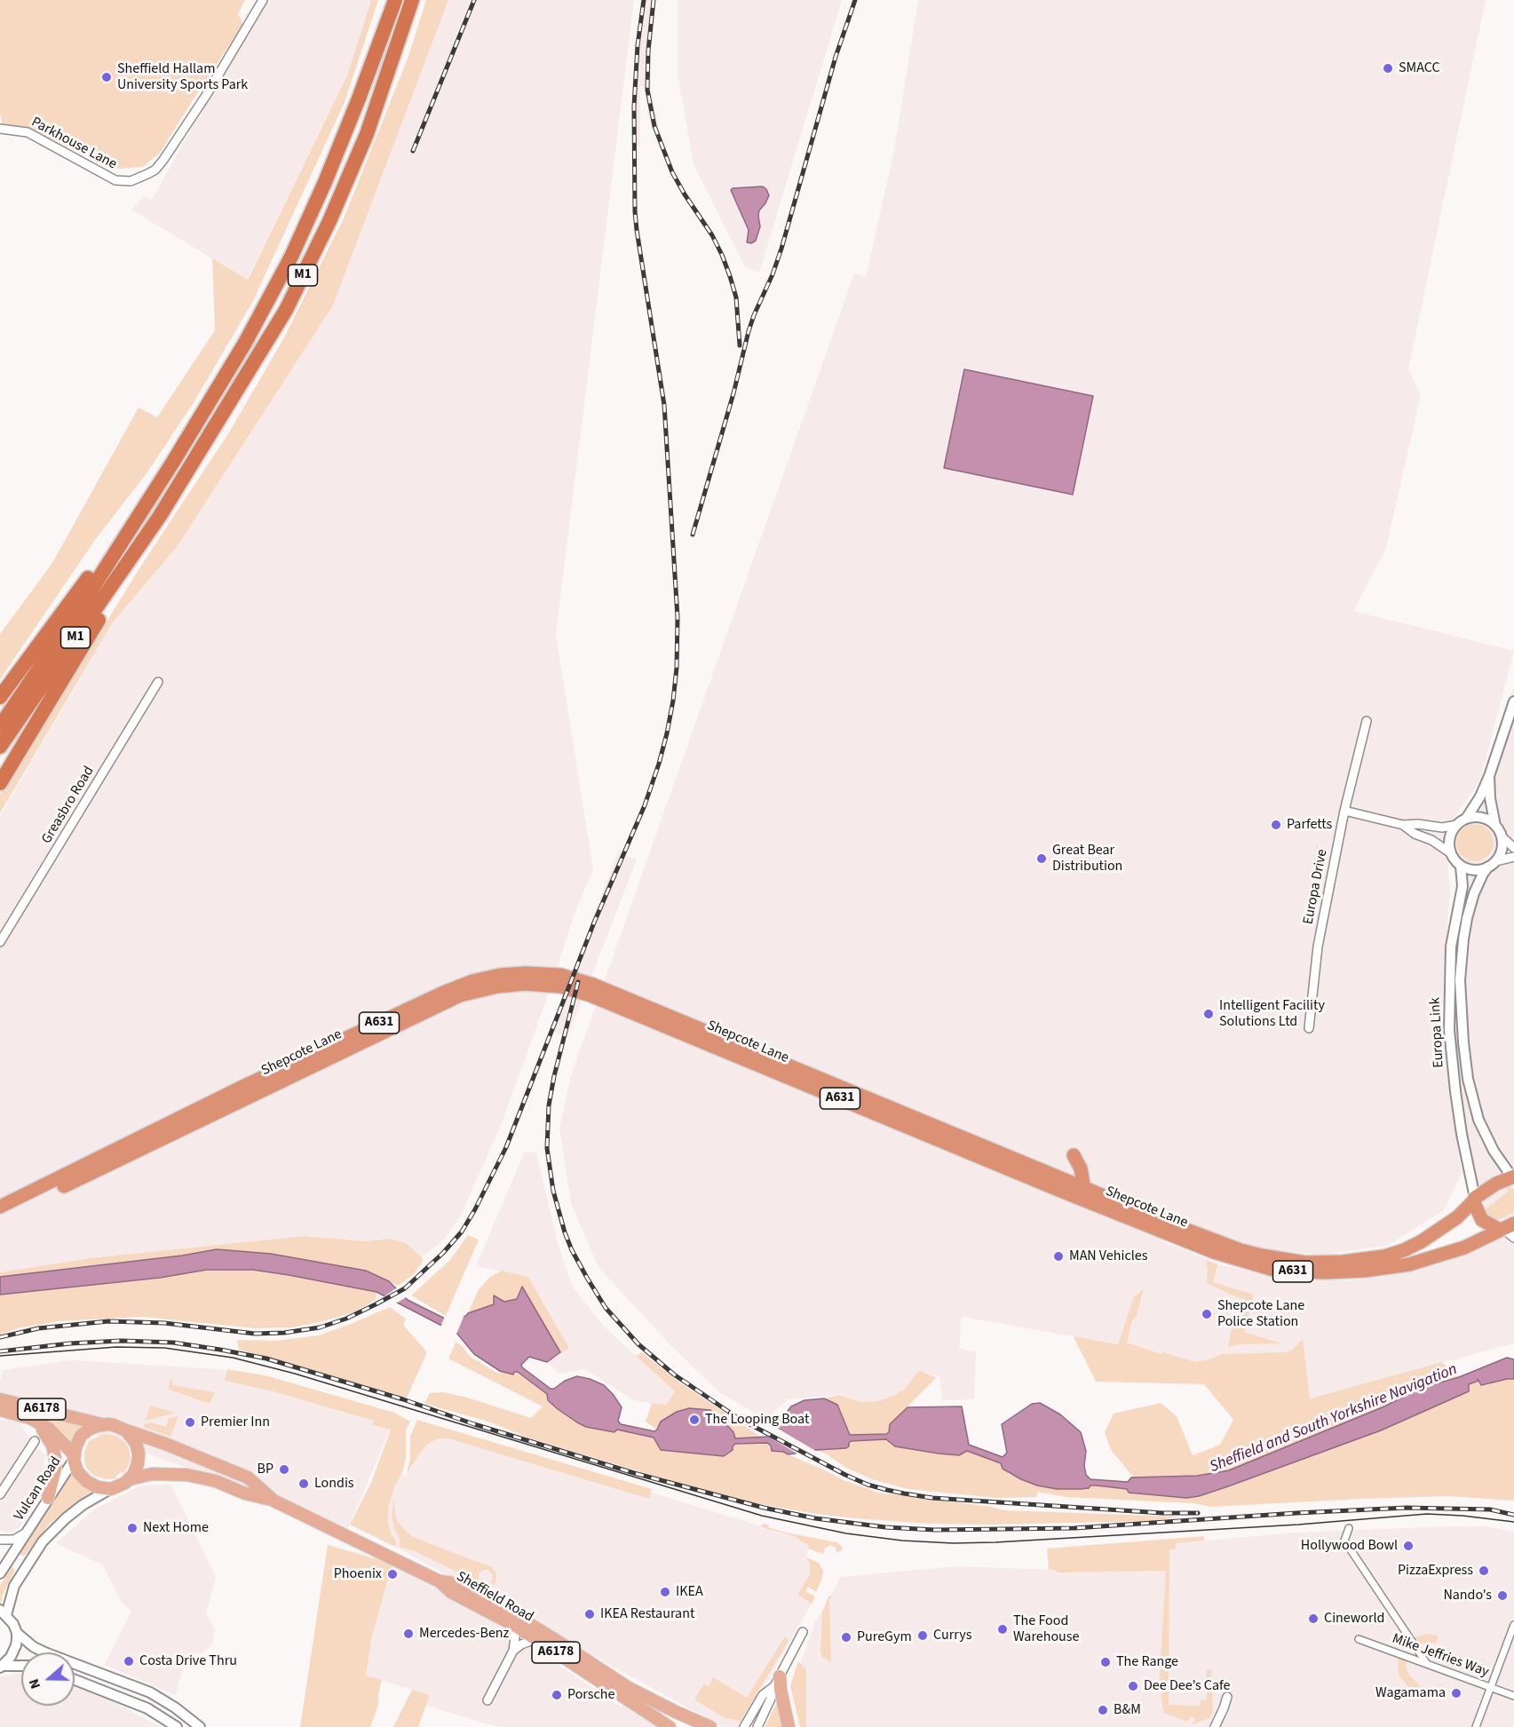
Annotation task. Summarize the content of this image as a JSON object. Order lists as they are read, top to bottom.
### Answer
{
  "streets": {
    "highway": ["M1", "A631", "Shepcote Lane"],
    "main road": ["A6178", "Sheffield Road"],
    "street": [
      "Parkhouse Lane",
      "Greasbro Road",
      "Europa Drive",
      "Europa Link",
      "Vulcan Road",
      "Mike Jeffries Way"
    ]
  },
  "crossings": [
    ["Europa Link", "Shepcote Lane"],
    ["A6178", "Vulcan Road"],
    ["A6178", "Sheffield Road"]
  ],
  "water": ["Sheffield and South Yorkshire Navigation"],
  "places": [
    "SMACC",
    "Sheffield Hallam University Sports Park",
    "Parfetts",
    "Great Bear Distribution",
    "Intelligent Facility Solutions Ltd",
    "MAN Vehicles",
    "Shepcote Lane Police Station",
    "The Looping Boat",
    "Premier Inn",
    "BP",
    "Londis",
    "Next Home",
    "Hollywood Bowl",
    "PizzaExpress",
    "Phoenix",
    "IKEA",
    "Nando's",
    "IKEA Restaurant",
    "Cineworld",
    "The Food Warehouse",
    "Mercedes-Benz",
    "Currys",
    "PureGym",
    "Costa Drive Thru",
    "The Range",
    "Dee Dee’s Cafe",
    "Wagamama",
    "Porsche",
    "B&M"
  ],
  "north": "left"
}
